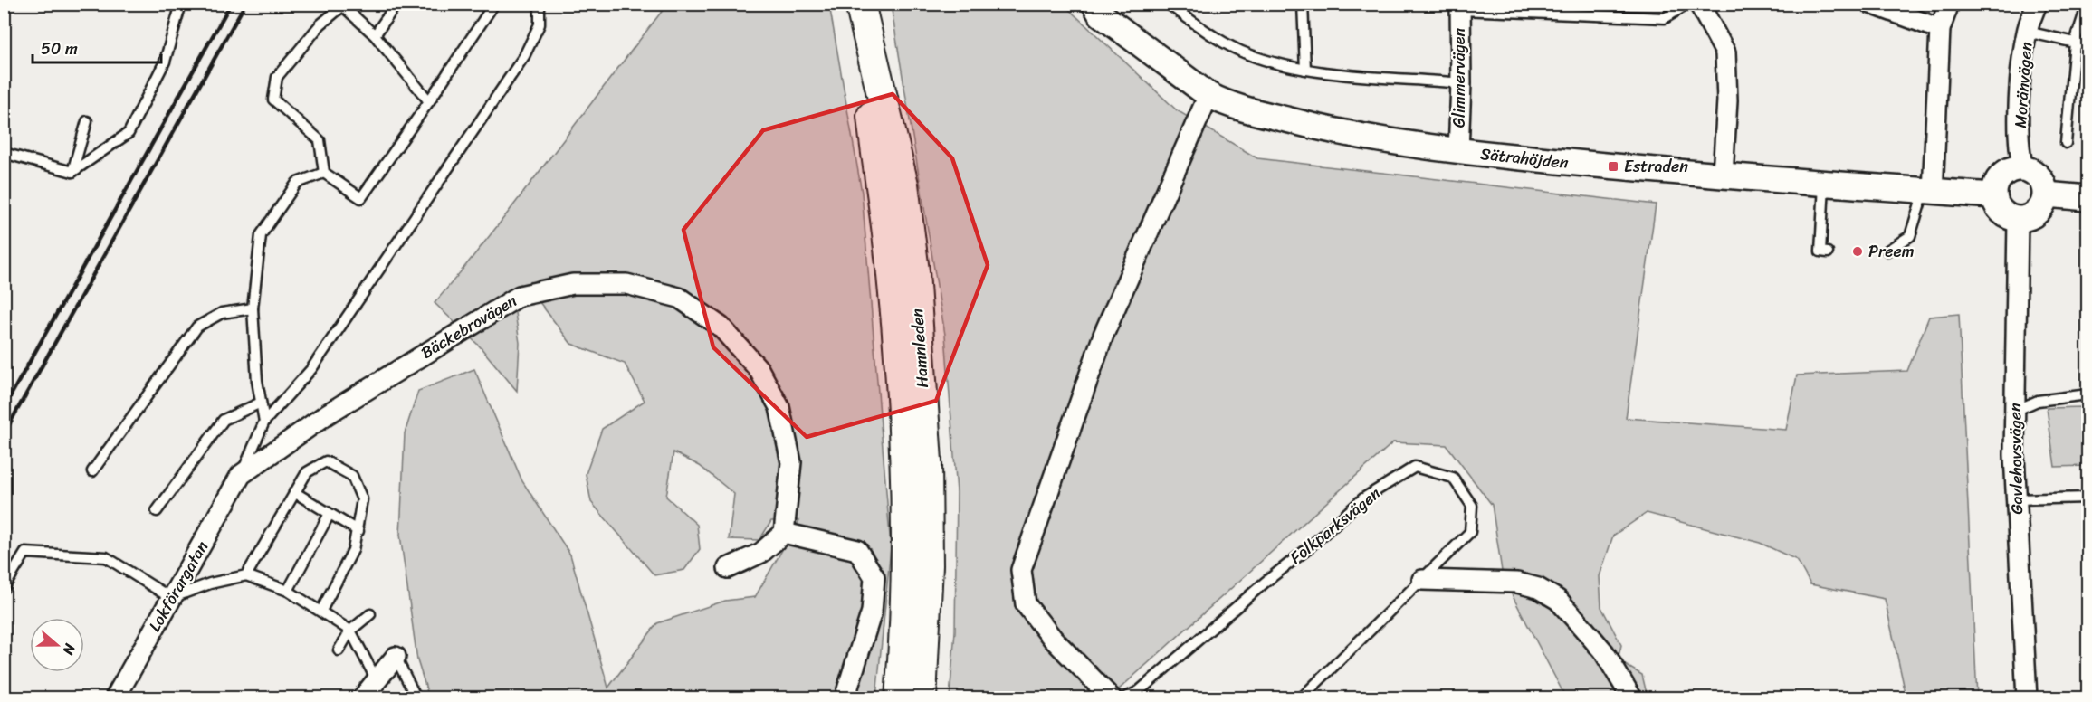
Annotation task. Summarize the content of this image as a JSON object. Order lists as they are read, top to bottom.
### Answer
{
  "streets": {
    "main road": ["Hamnleden"],
    "street": [
      "Glimmervägen",
      "Moränvägen",
      "Sätrahöjden",
      "Bäckebrovägen",
      "Gavlehovsvägen",
      "Lokförargatan"
    ],
    "lane": ["Folkparksvägen"]
  },
  "crossings": [
    ["Glimmervägen", "Sätrahöjden"],
    ["Moränvägen", "Sätrahöjden"],
    ["Moränvägen", "Gavlehovsvägen"],
    ["Sätrahöjden", "Gavlehovsvägen"],
    ["Bäckebrovägen", "Lokförargatan"]
  ],
  "places": {
    "transit": ["Estraden"],
    "other": ["Preem"]
  },
  "scale_bar": "50 m",
  "north": "right"
}
